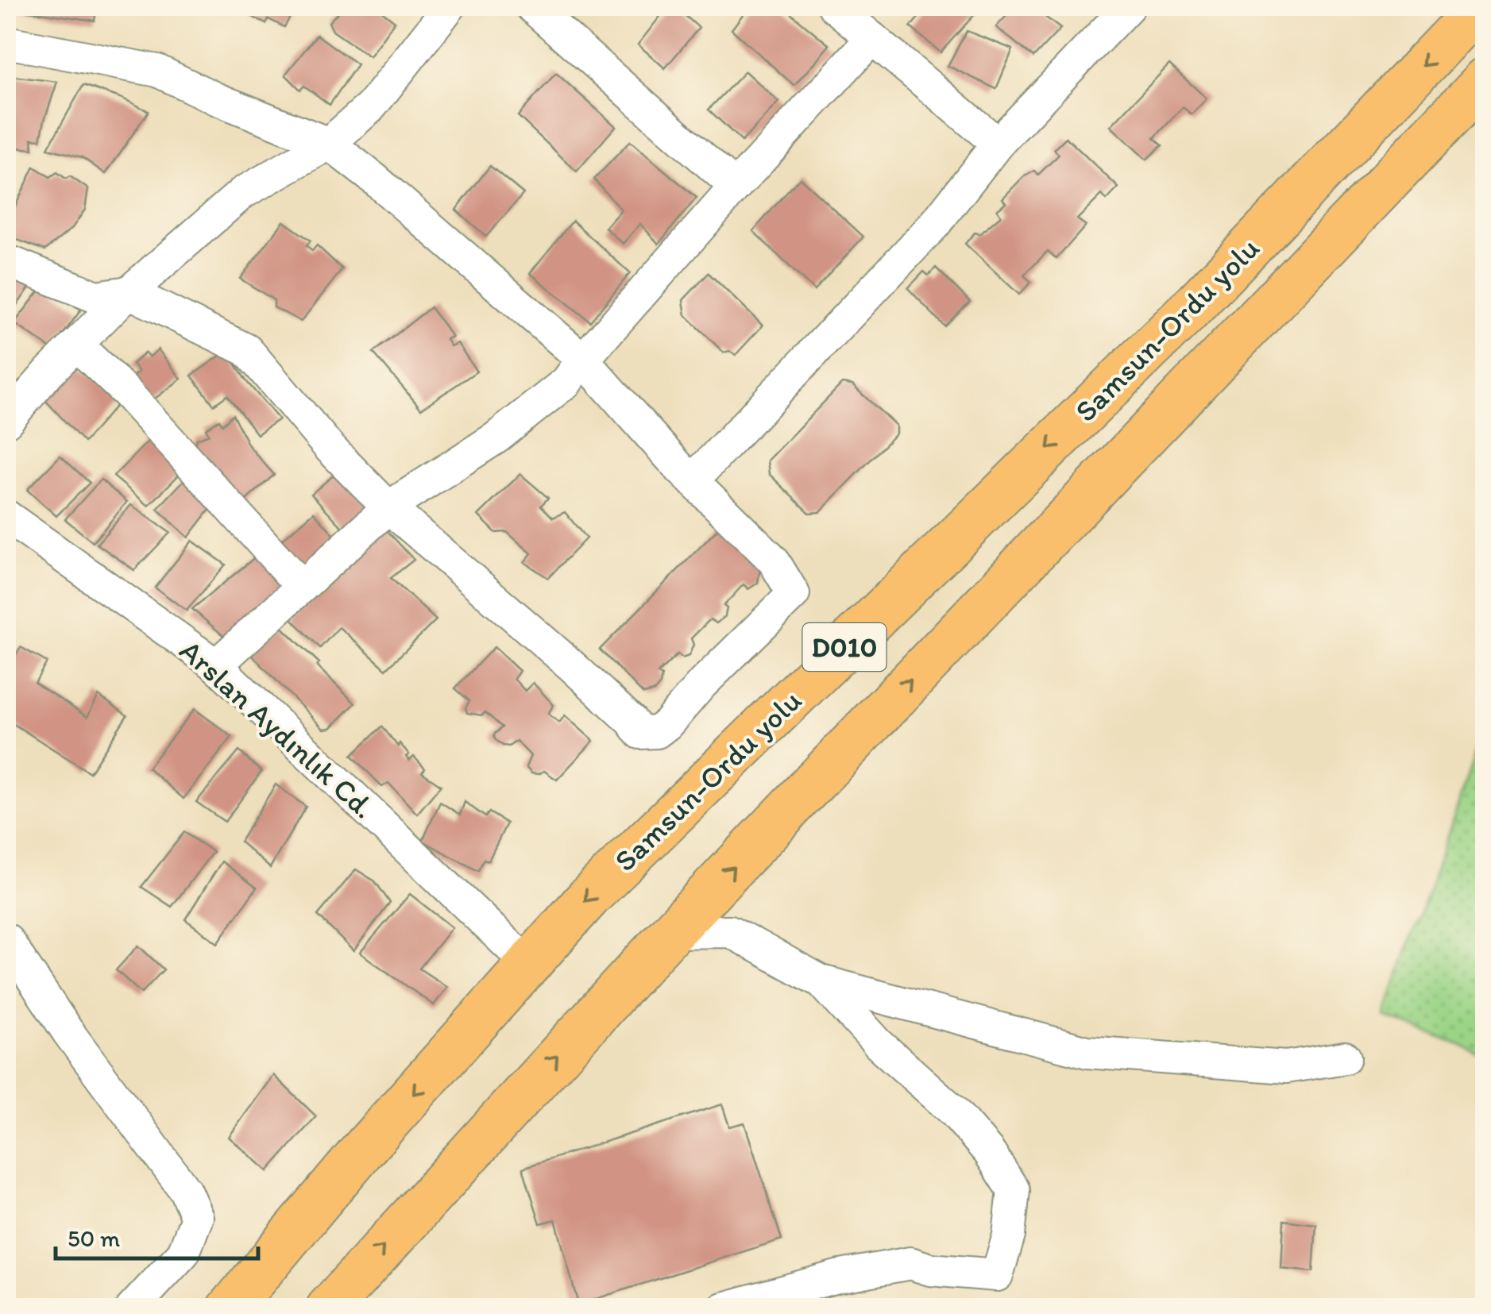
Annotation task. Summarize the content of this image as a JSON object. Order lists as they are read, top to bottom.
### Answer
{
  "streets": {
    "highway": ["Samsun-Ordu yolu", "D010"],
    "street": ["Arslan Aydınlık Cd."]
  },
  "crossings": [
    ["Samsun-Ordu yolu", "Arslan Aydınlık Cd."]
  ],
  "scale_bar": "50 m"
}
